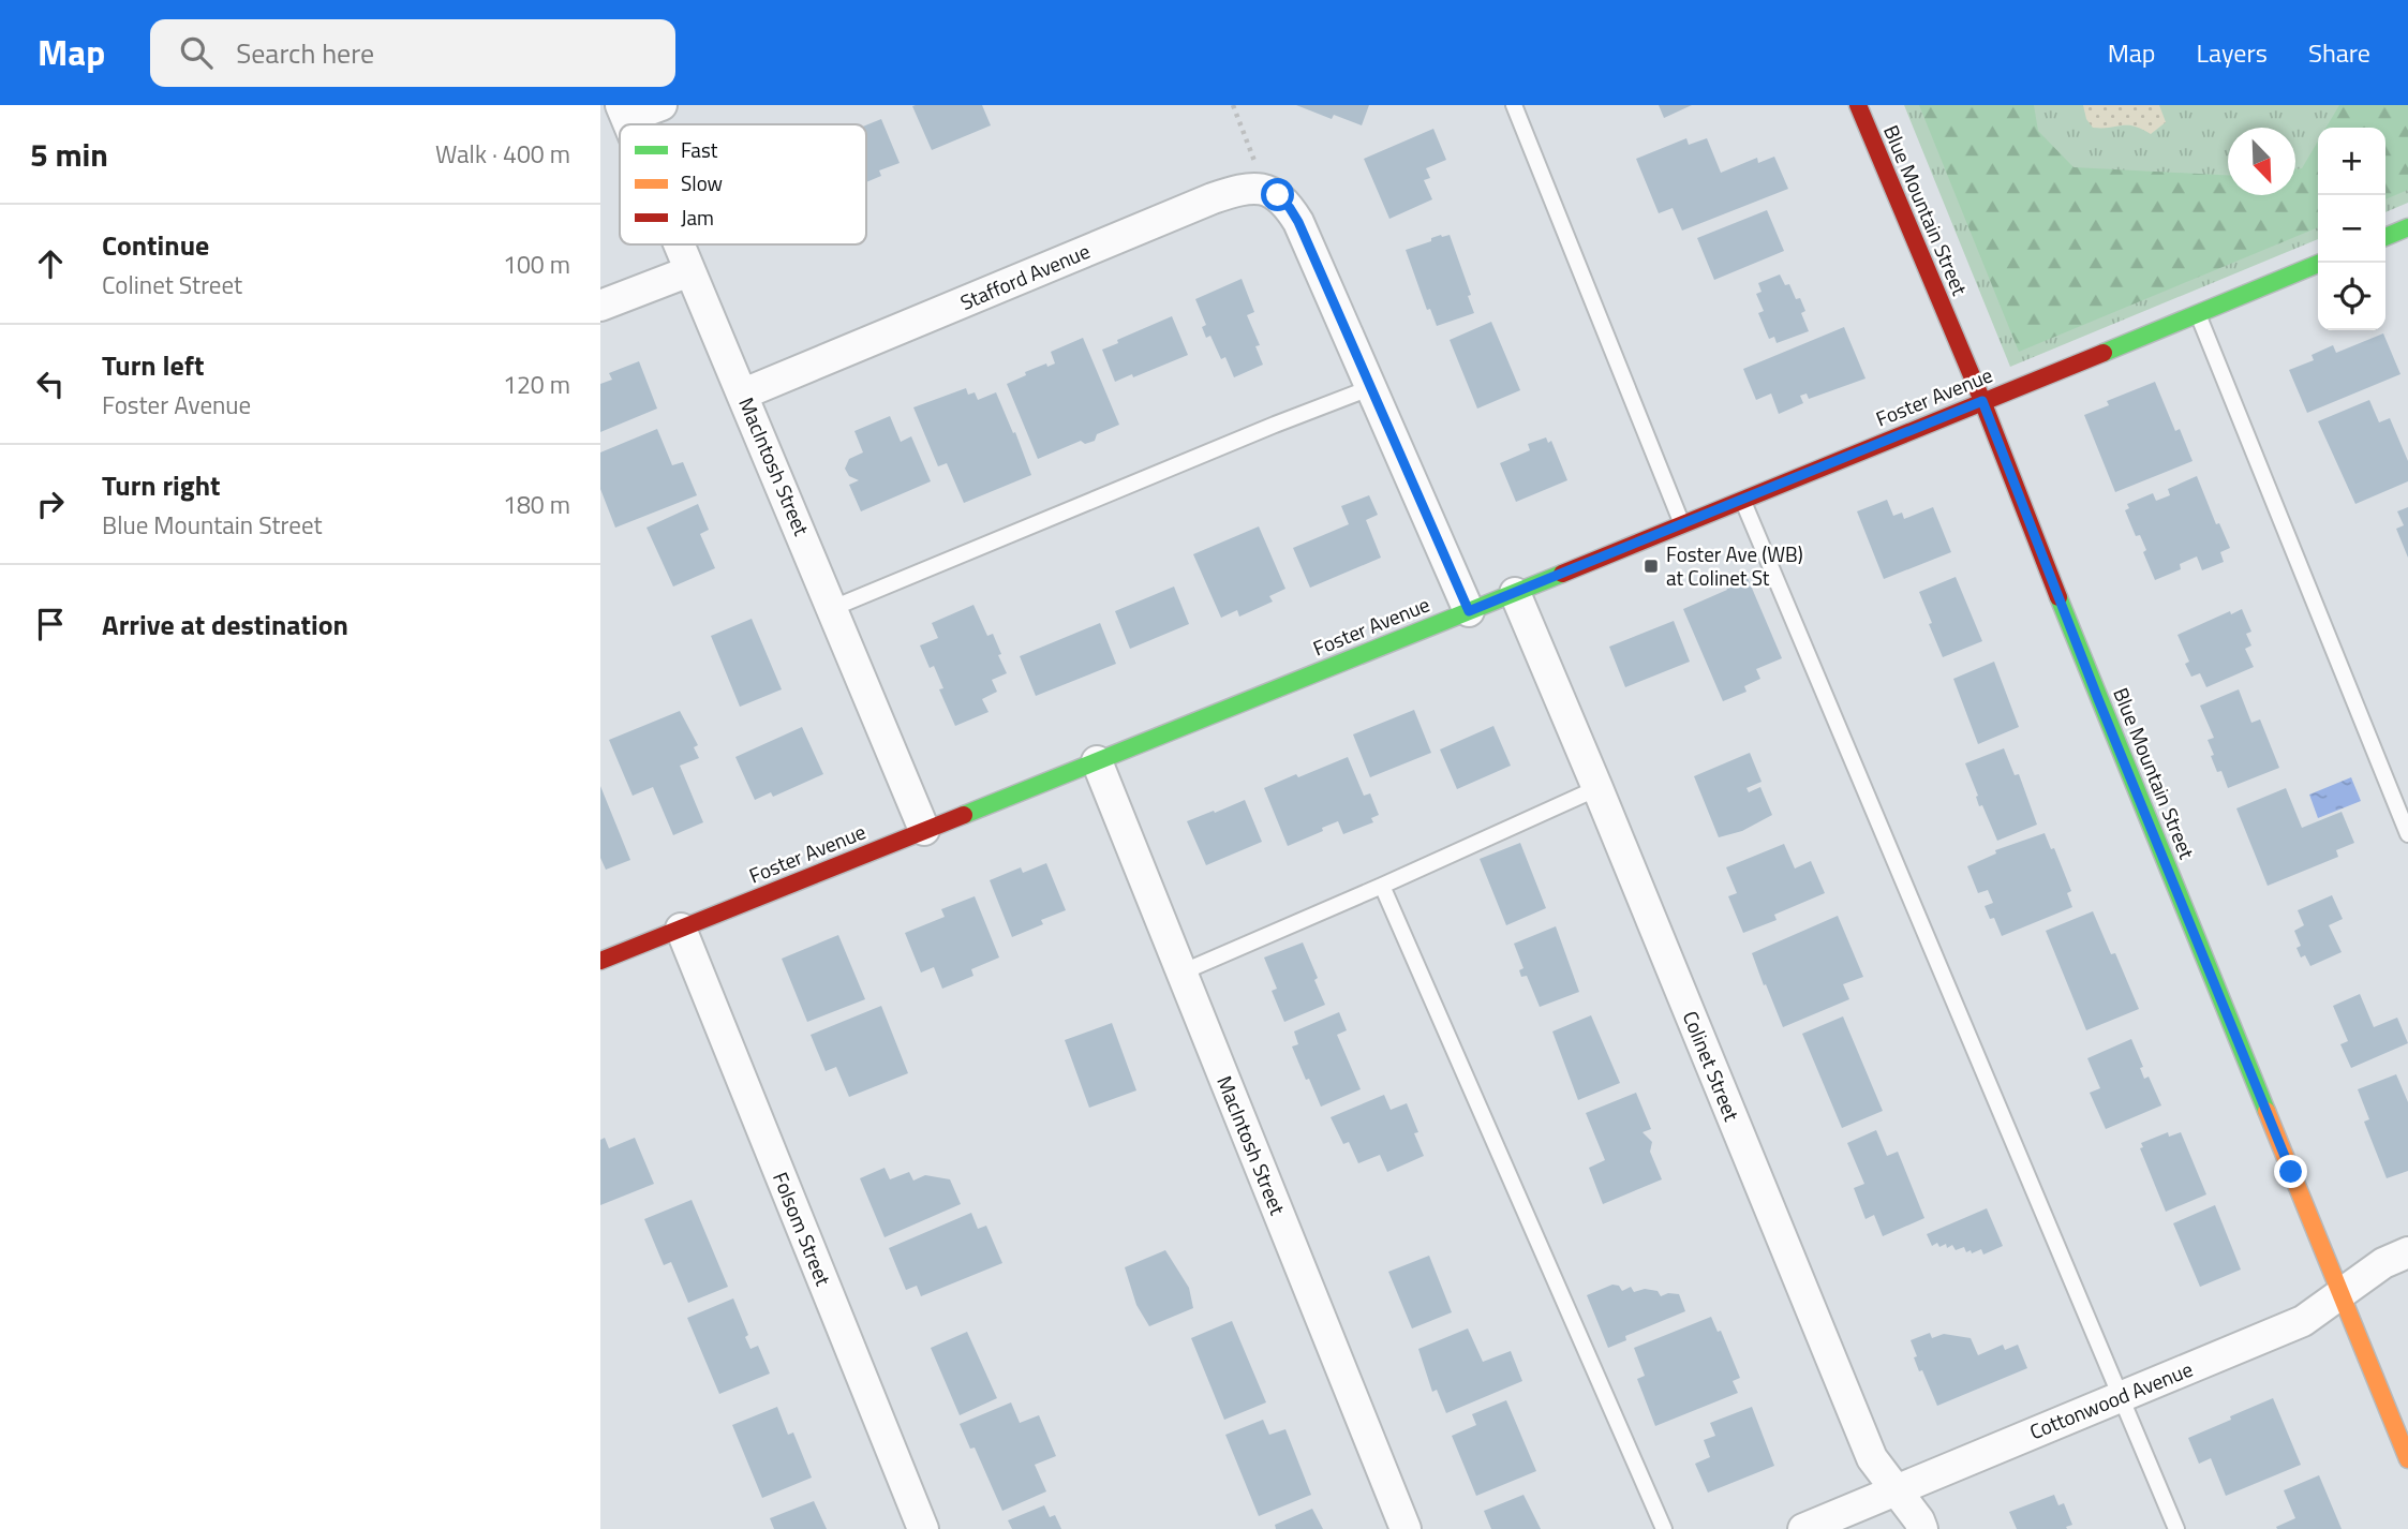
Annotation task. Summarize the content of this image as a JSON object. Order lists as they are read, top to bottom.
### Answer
{
  "streets": {
    "street": [
      "Blue Mountain Street",
      "Stafford Avenue",
      "Foster Avenue",
      "MacIntosh Street",
      "Colinet Street",
      "Folsom Street",
      "Cottonwood Avenue"
    ]
  },
  "crossings": [
    ["Blue Mountain Street", "Foster Avenue"],
    ["Blue Mountain Street", "Cottonwood Avenue"],
    ["Stafford Avenue", "MacIntosh Street"],
    ["Foster Avenue", "MacIntosh Street"],
    ["Foster Avenue", "Colinet Street"],
    ["Foster Avenue", "Folsom Street"],
    ["Colinet Street", "Cottonwood Avenue"]
  ],
  "places": {
    "transit": ["Foster Ave (WB) at Colinet St"]
  },
  "legend": ["Fast", "Slow", "Jam"],
  "north": "bottom right",
  "page": {
    "header": "Map",
    "search": "Search here",
    "nav": ["Map", "Layers", "Share"],
    "heading": ["5 min", "Walk · 400 m"],
    "map_buttons": ["+", "−"],
    "list": [
      ["Continue", "Colinet Street", "100 m"],
      ["Turn left", "Foster Avenue", "120 m"],
      ["Turn right", "Blue Mountain Street", "180 m"],
      "Arrive at destination"
    ]
  }
}
